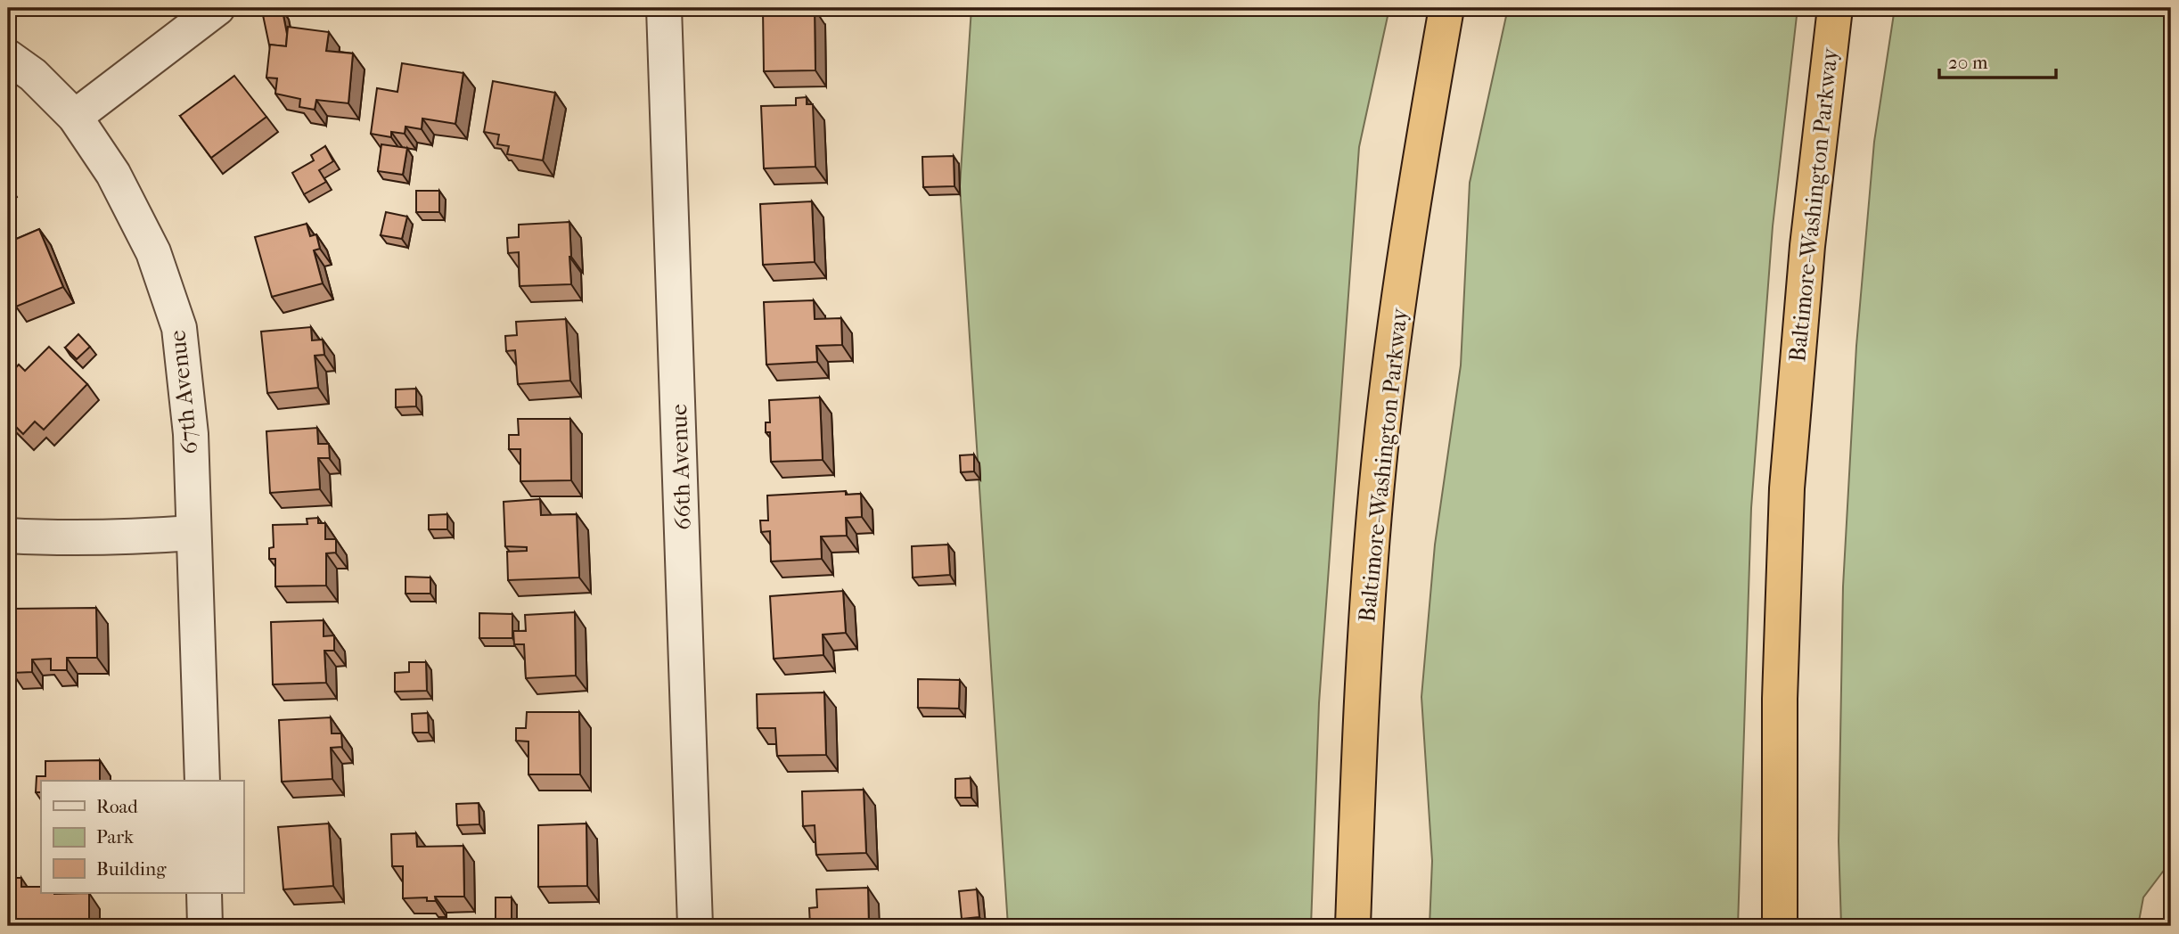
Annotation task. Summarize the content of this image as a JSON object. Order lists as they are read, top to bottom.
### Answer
{
  "streets": {
    "highway": ["Baltimore-Washington Parkway"],
    "street": ["67th Avenue", "66th Avenue"]
  },
  "legend": ["Road", "Park", "Building"],
  "scale_bar": "20 m"
}
